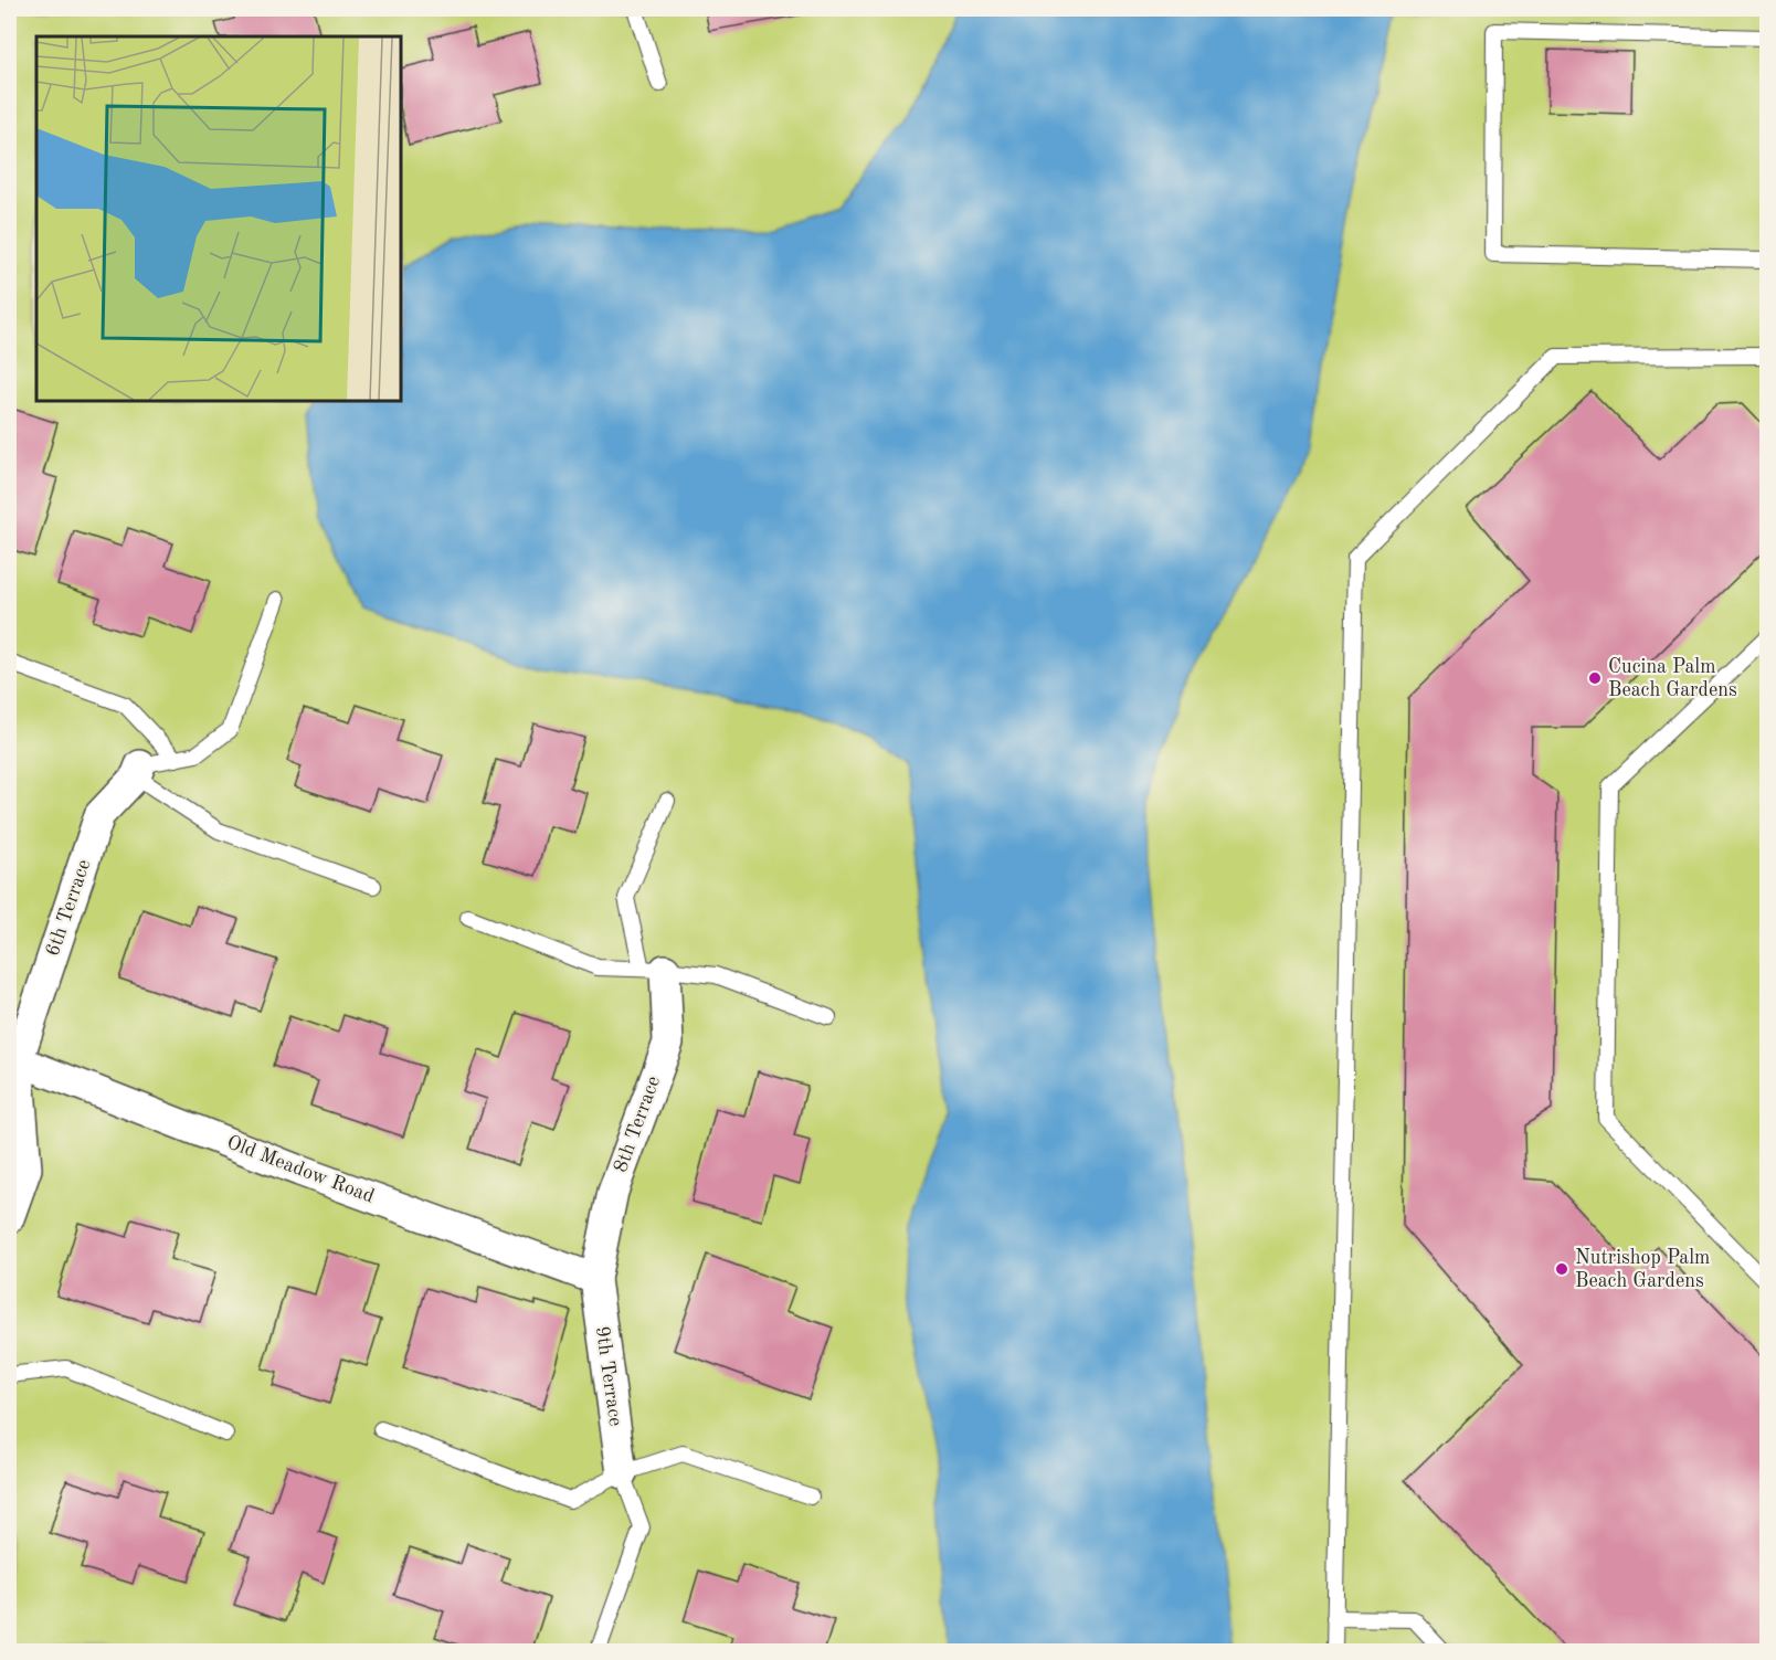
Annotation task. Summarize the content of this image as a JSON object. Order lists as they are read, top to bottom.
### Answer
{
  "streets": {
    "street": [
      "6th Terrace",
      "8th Terrace",
      "Old Meadow Road",
      "9th Terrace"
    ]
  },
  "crossings": [
    ["6th Terrace", "Old Meadow Road"],
    ["8th Terrace", "Old Meadow Road"],
    ["8th Terrace", "9th Terrace"],
    ["Old Meadow Road", "9th Terrace"]
  ],
  "places": ["Cucina Palm Beach Gardens", "Nutrishop Palm Beach Gardens"]
}
